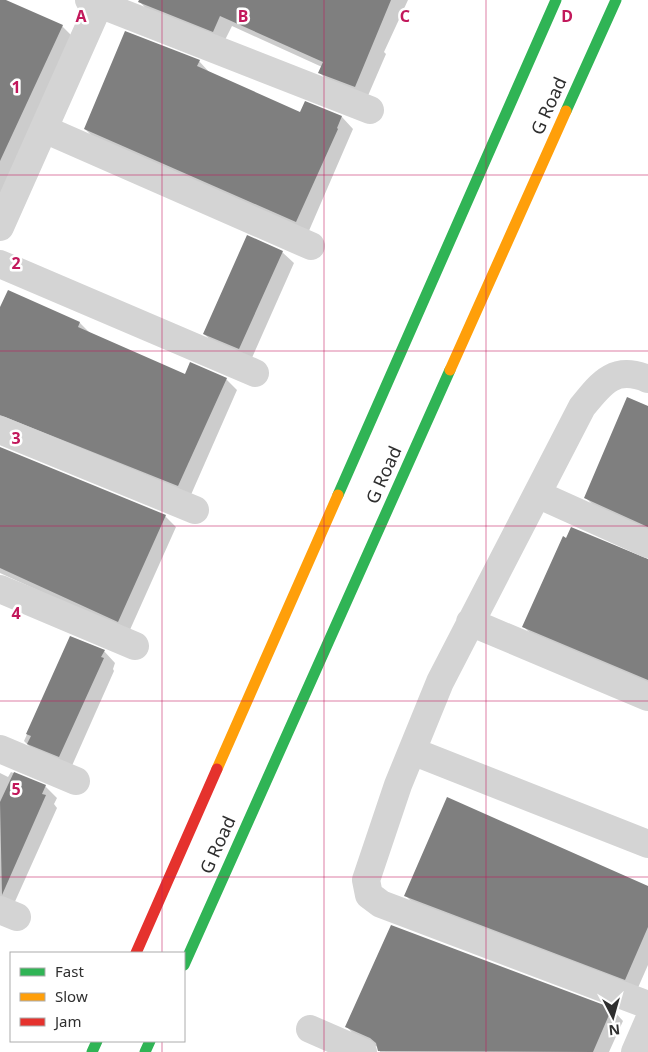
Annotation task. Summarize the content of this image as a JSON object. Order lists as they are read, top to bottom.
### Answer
{
  "streets": {
    "street": ["G Road"]
  },
  "legend": ["Fast", "Slow", "Jam"],
  "north": "bottom",
  "grid": {
    "columns": [
      "A",
      "B",
      "C",
      "D"
    ],
    "rows": [
      "1",
      "2",
      "3",
      "4",
      "5"
    ]
  }
}
